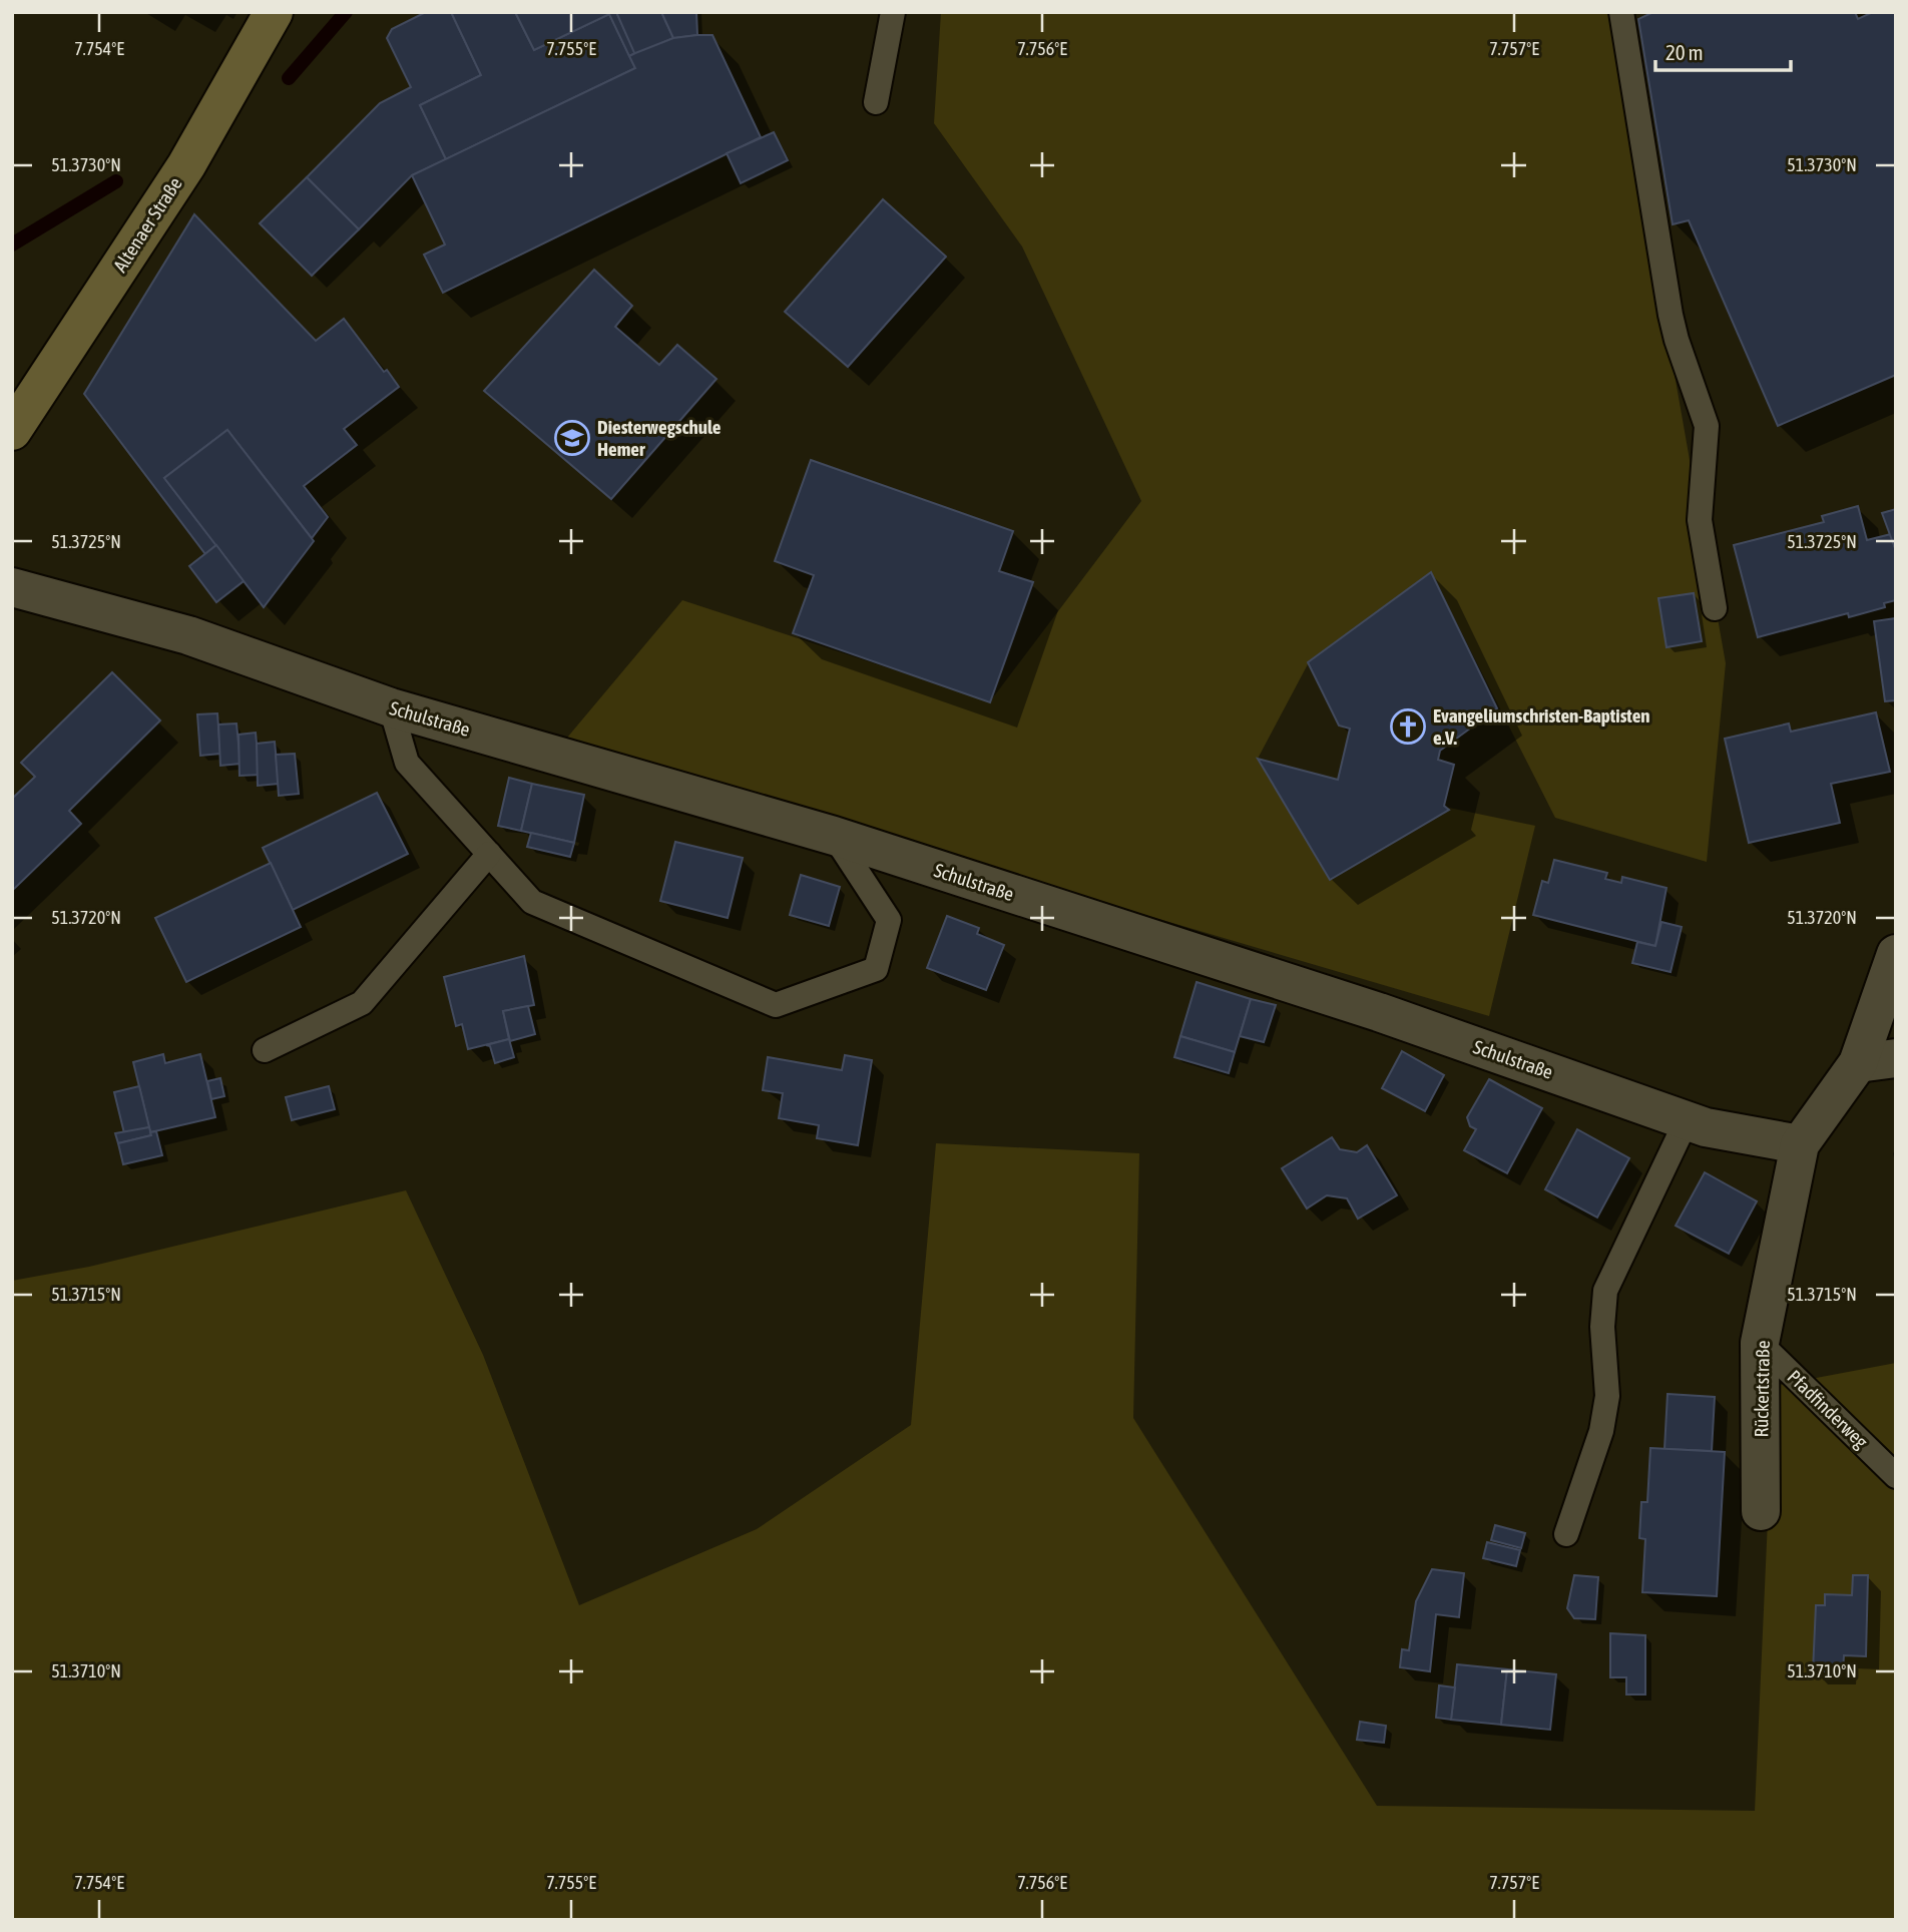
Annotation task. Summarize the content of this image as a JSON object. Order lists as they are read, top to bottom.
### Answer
{
  "streets": {
    "main road": ["Altenaer Straße"],
    "street": ["Schulstraße", "Rückertstraße"],
    "lane": ["Pfadfinderweg"]
  },
  "crossings": [
    ["Schulstraße", "Rückertstraße"],
    ["Rückertstraße", "Pfadfinderweg"]
  ],
  "places": {
    "school or university": ["Diesterwegschule Hemer"],
    "church": ["Evangeliumschristen-Baptisten e.V."]
  },
  "scale_bar": "20 m",
  "coordinates": [
    "7.754°E",
    "7.755°E",
    "7.756°E",
    "7.757°E",
    "51.3730°N",
    "51.3725°N",
    "51.3720°N",
    "51.3715°N",
    "51.3710°N"
  ]
}
